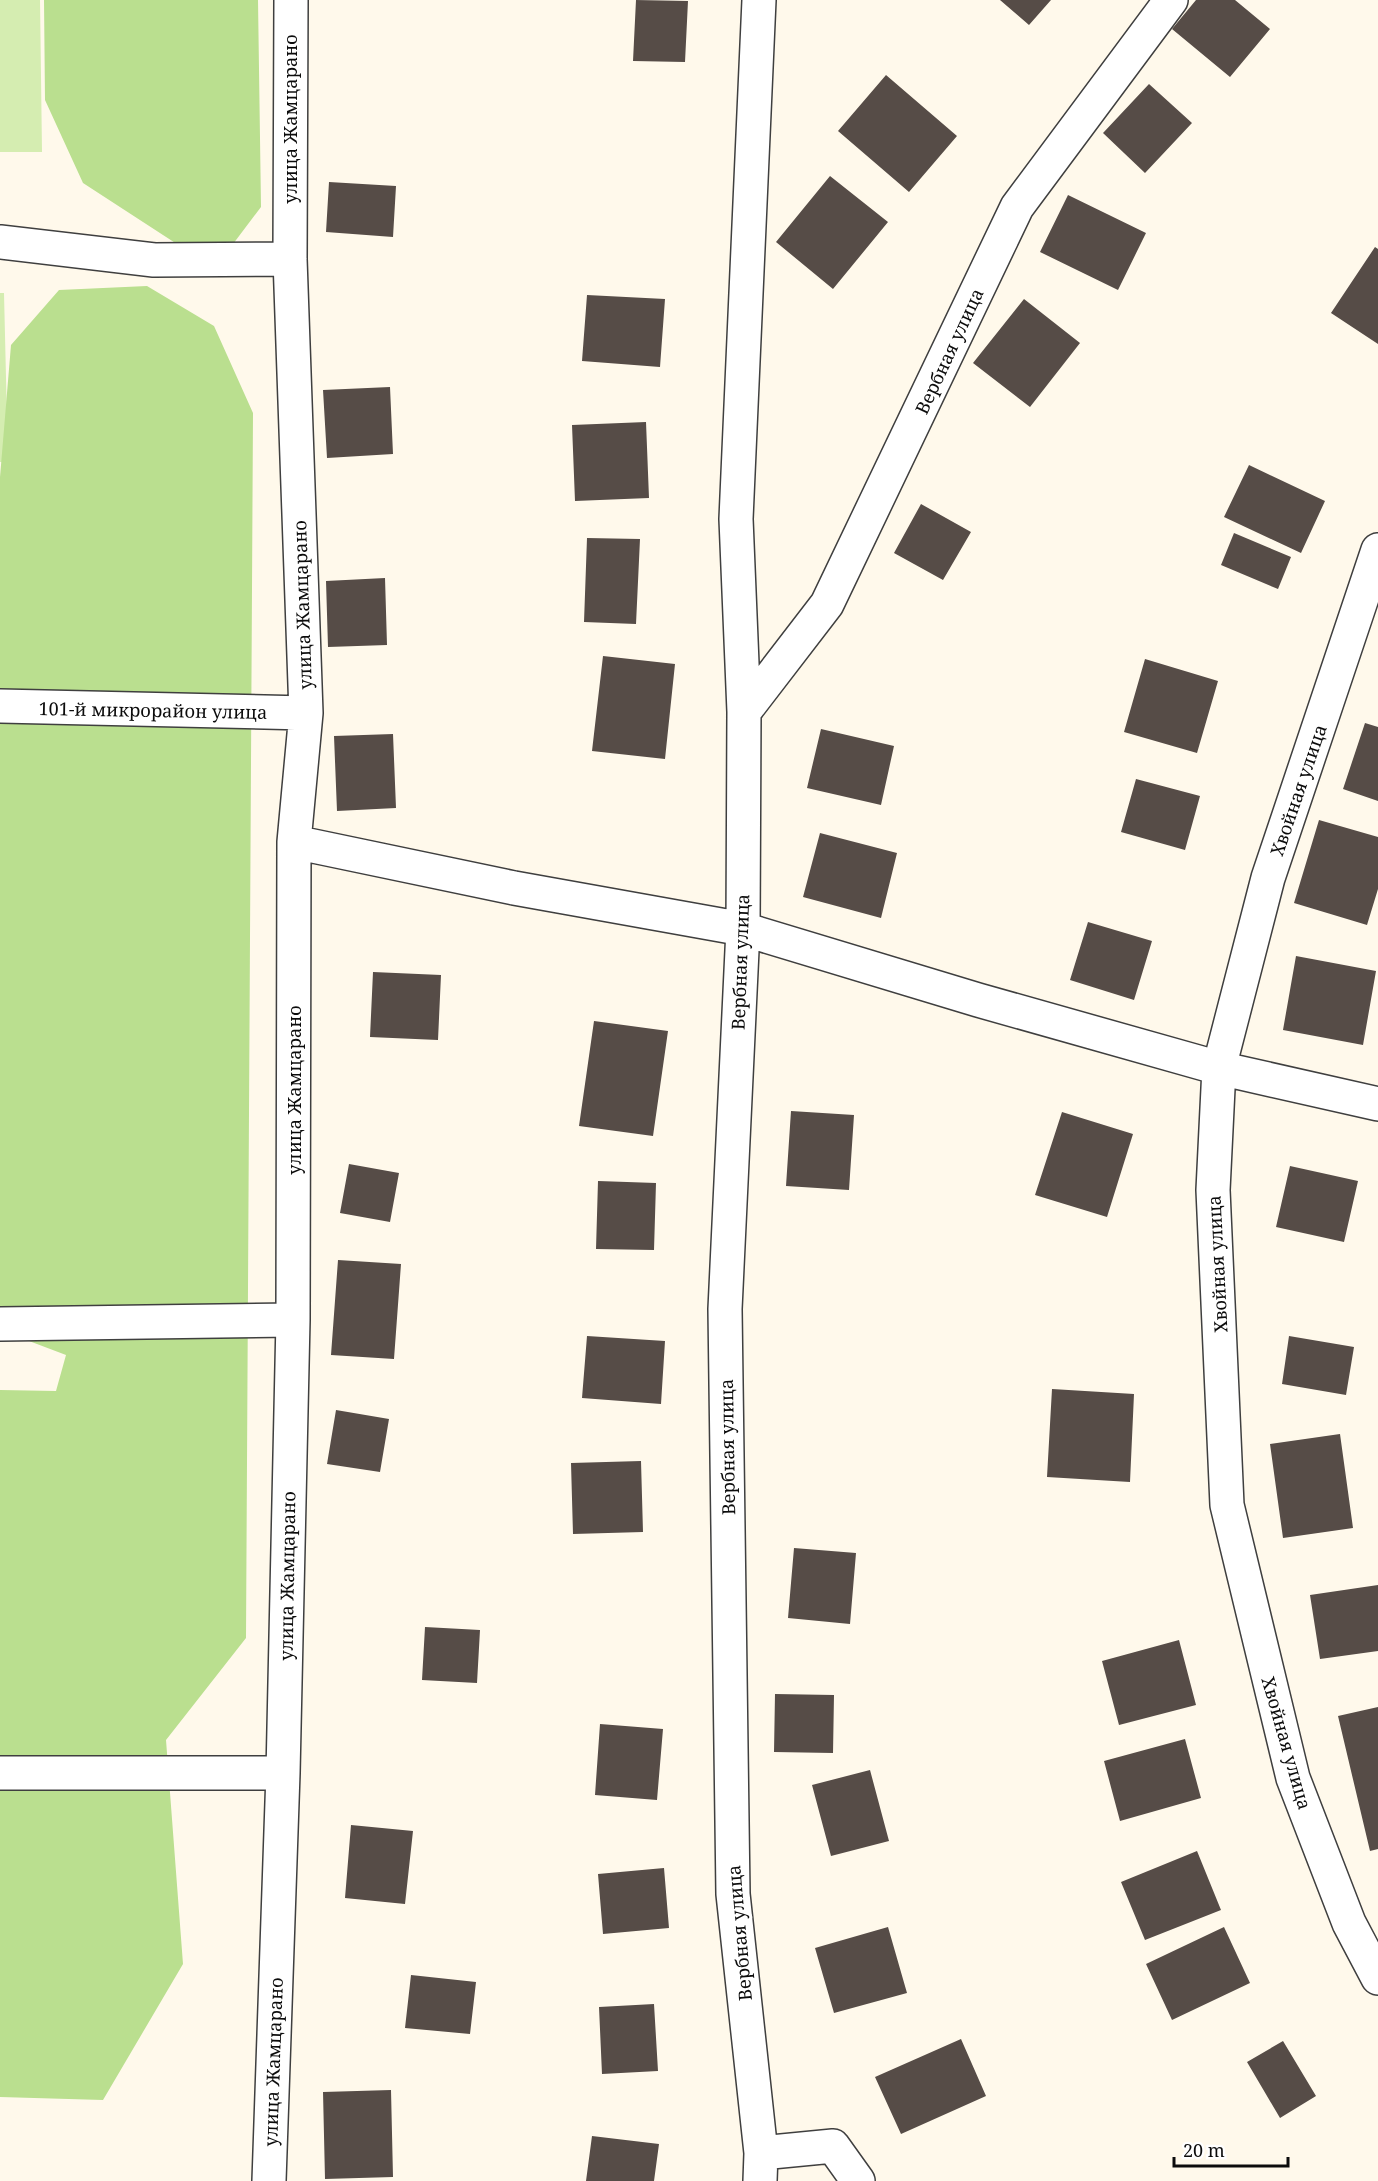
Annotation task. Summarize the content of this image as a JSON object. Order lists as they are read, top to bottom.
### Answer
{
  "streets": {
    "street": [
      "улица Жамцарано",
      "Вербная улица",
      "101-й микрорайон улица",
      "Хвойная улица"
    ]
  },
  "crossings": [
    ["улица Жамцарано", "101-й микрорайон улица"]
  ],
  "scale_bar": "20 m"
}
